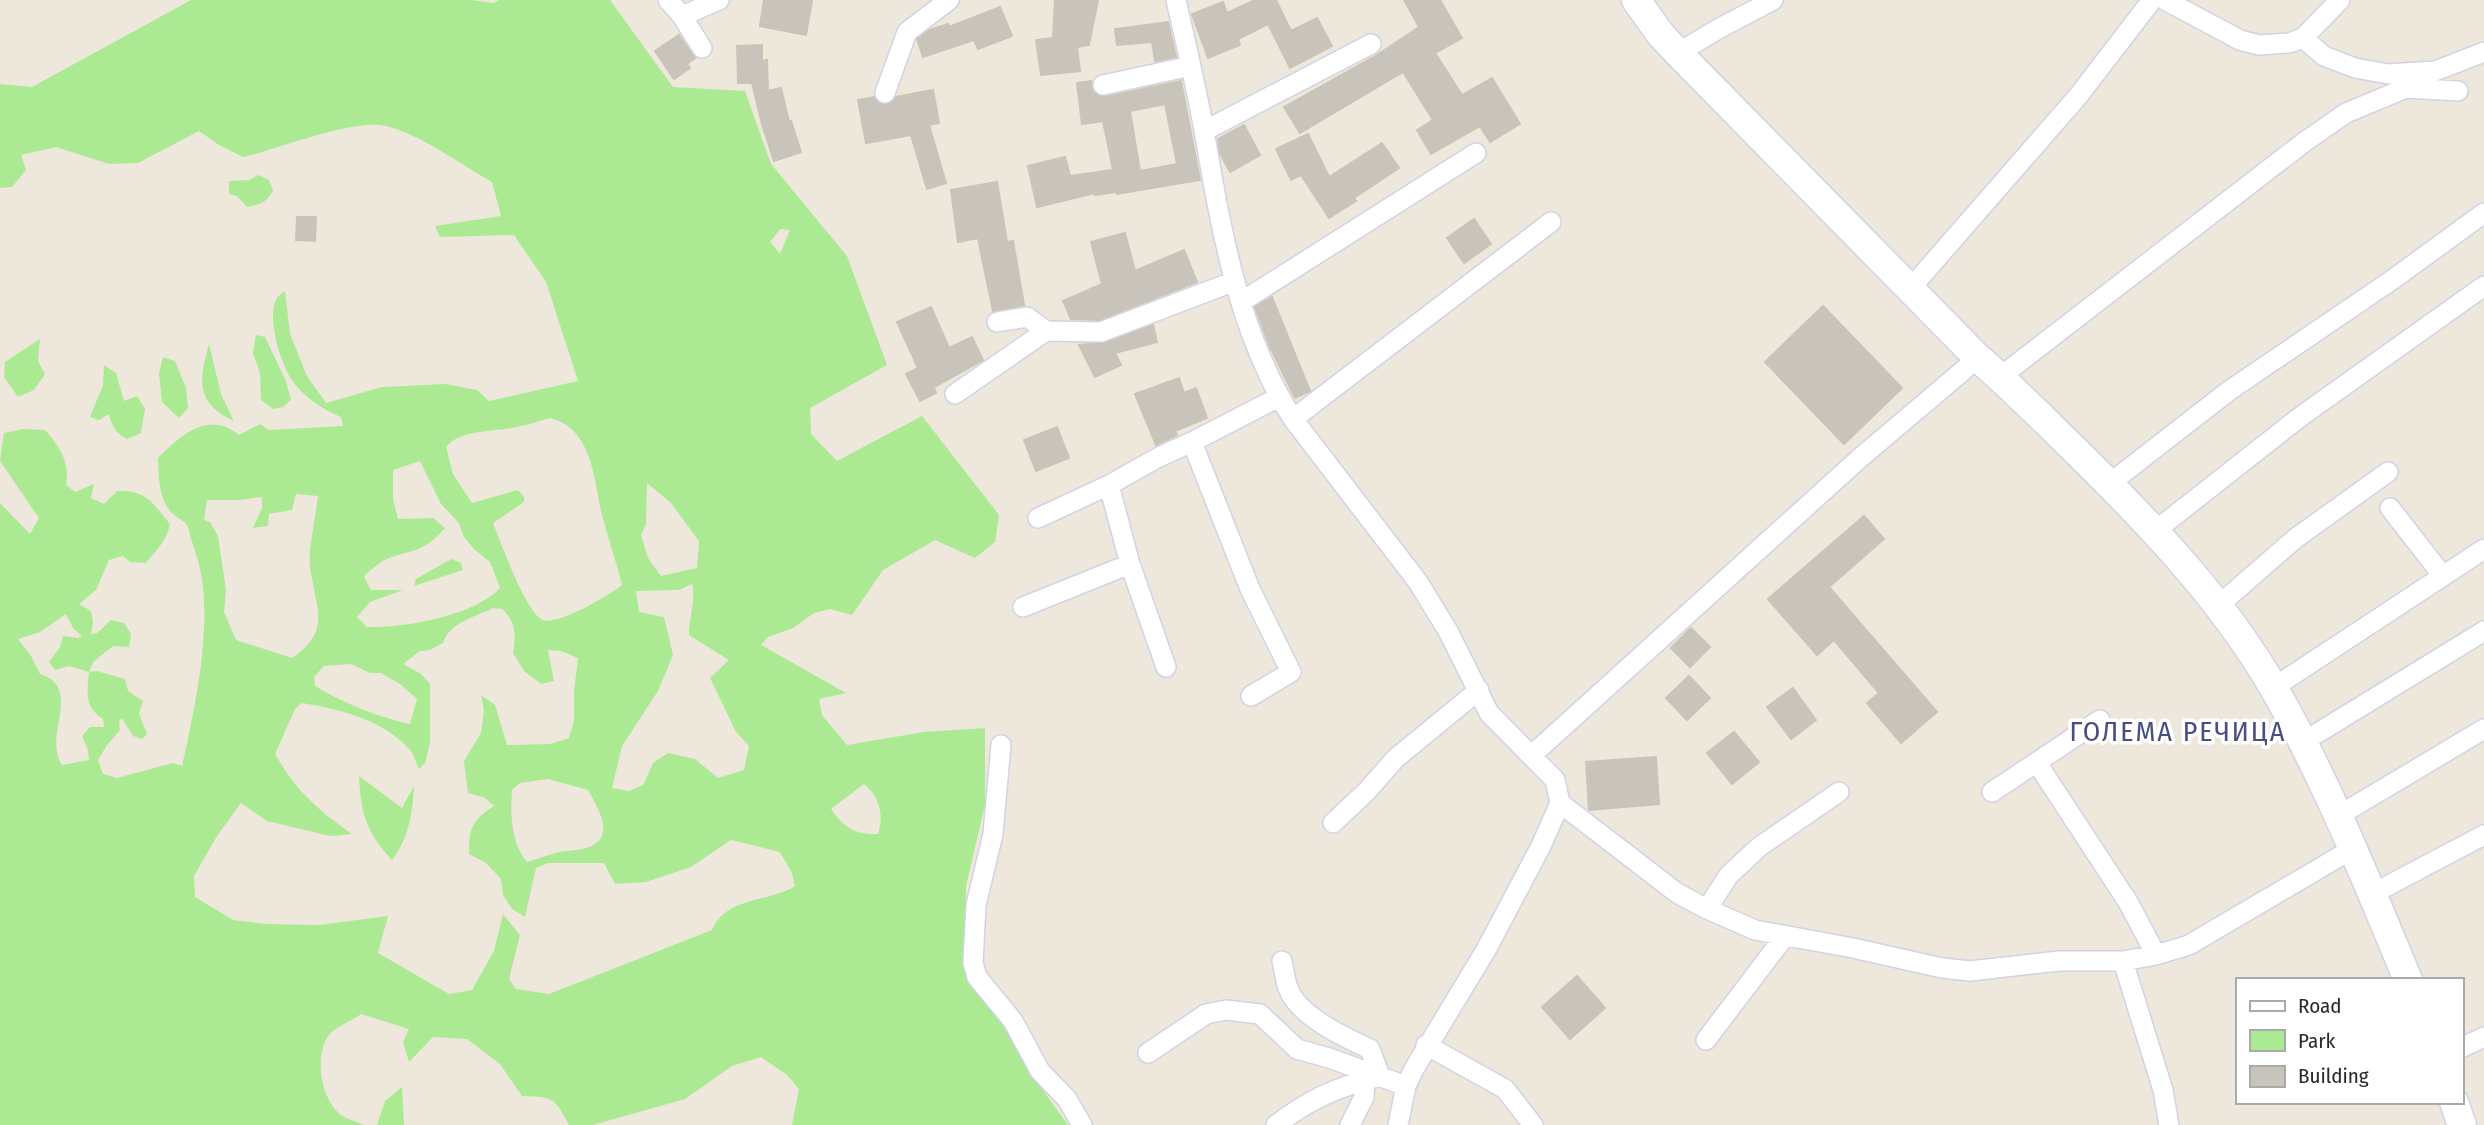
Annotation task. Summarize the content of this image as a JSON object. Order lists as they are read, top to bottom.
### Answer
{
  "districts": ["ГОЛЕМА РЕЧИЦА"],
  "legend": ["Road", "Park", "Building"]
}
